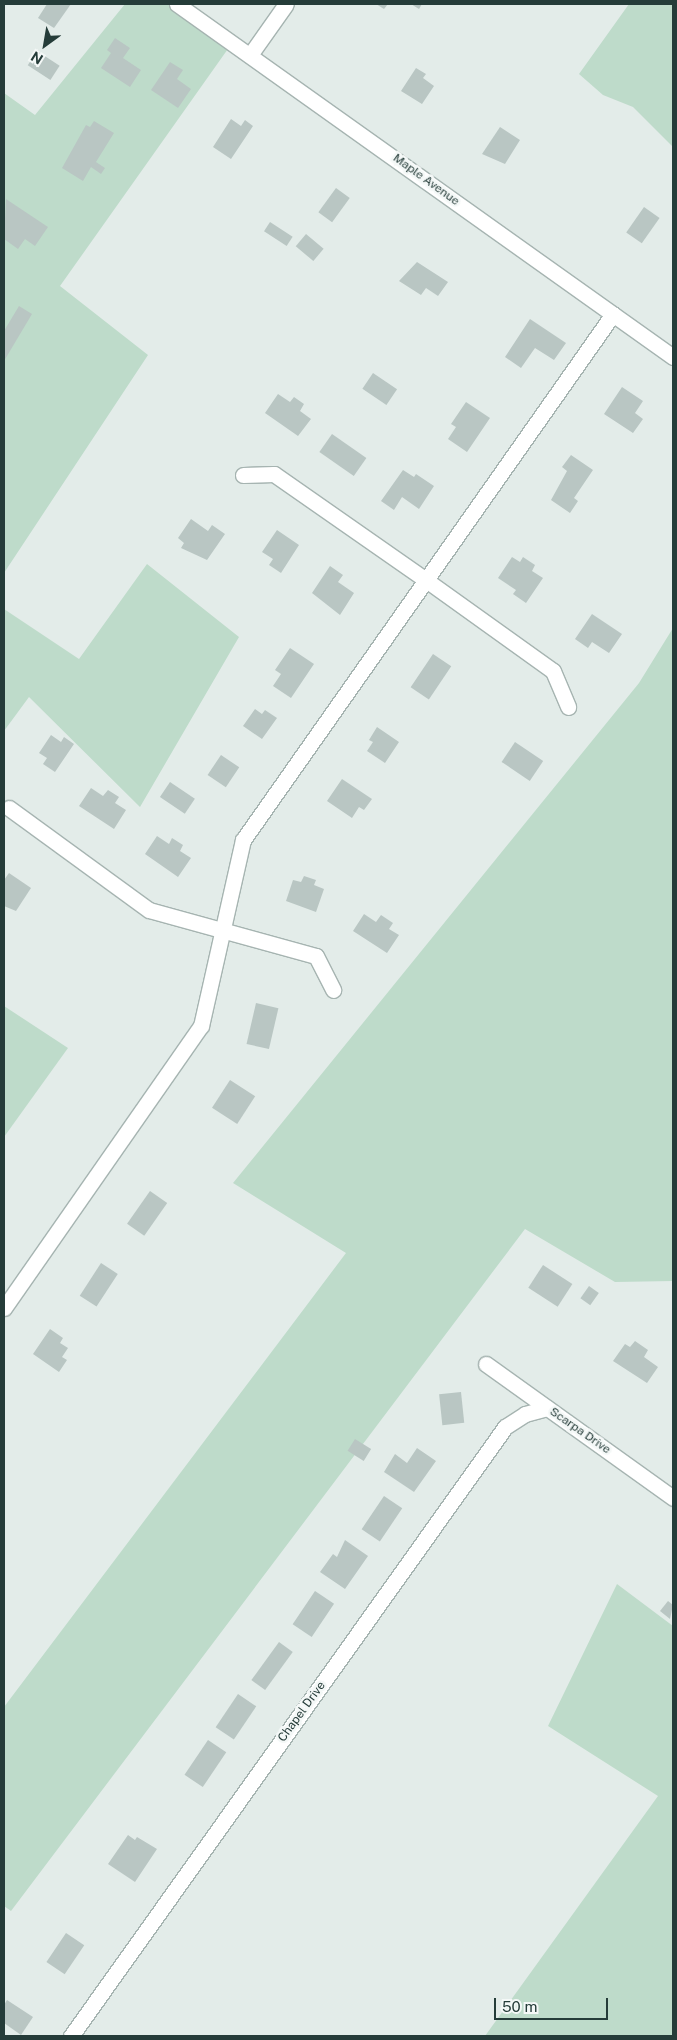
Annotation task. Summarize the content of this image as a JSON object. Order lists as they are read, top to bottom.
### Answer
{
  "streets": {
    "street": ["Maple Avenue", "Scarpa Drive", "Chapel Drive"]
  },
  "crossings": [
    ["Scarpa Drive", "Chapel Drive"]
  ],
  "scale_bar": "50 m",
  "north": "bottom left"
}
